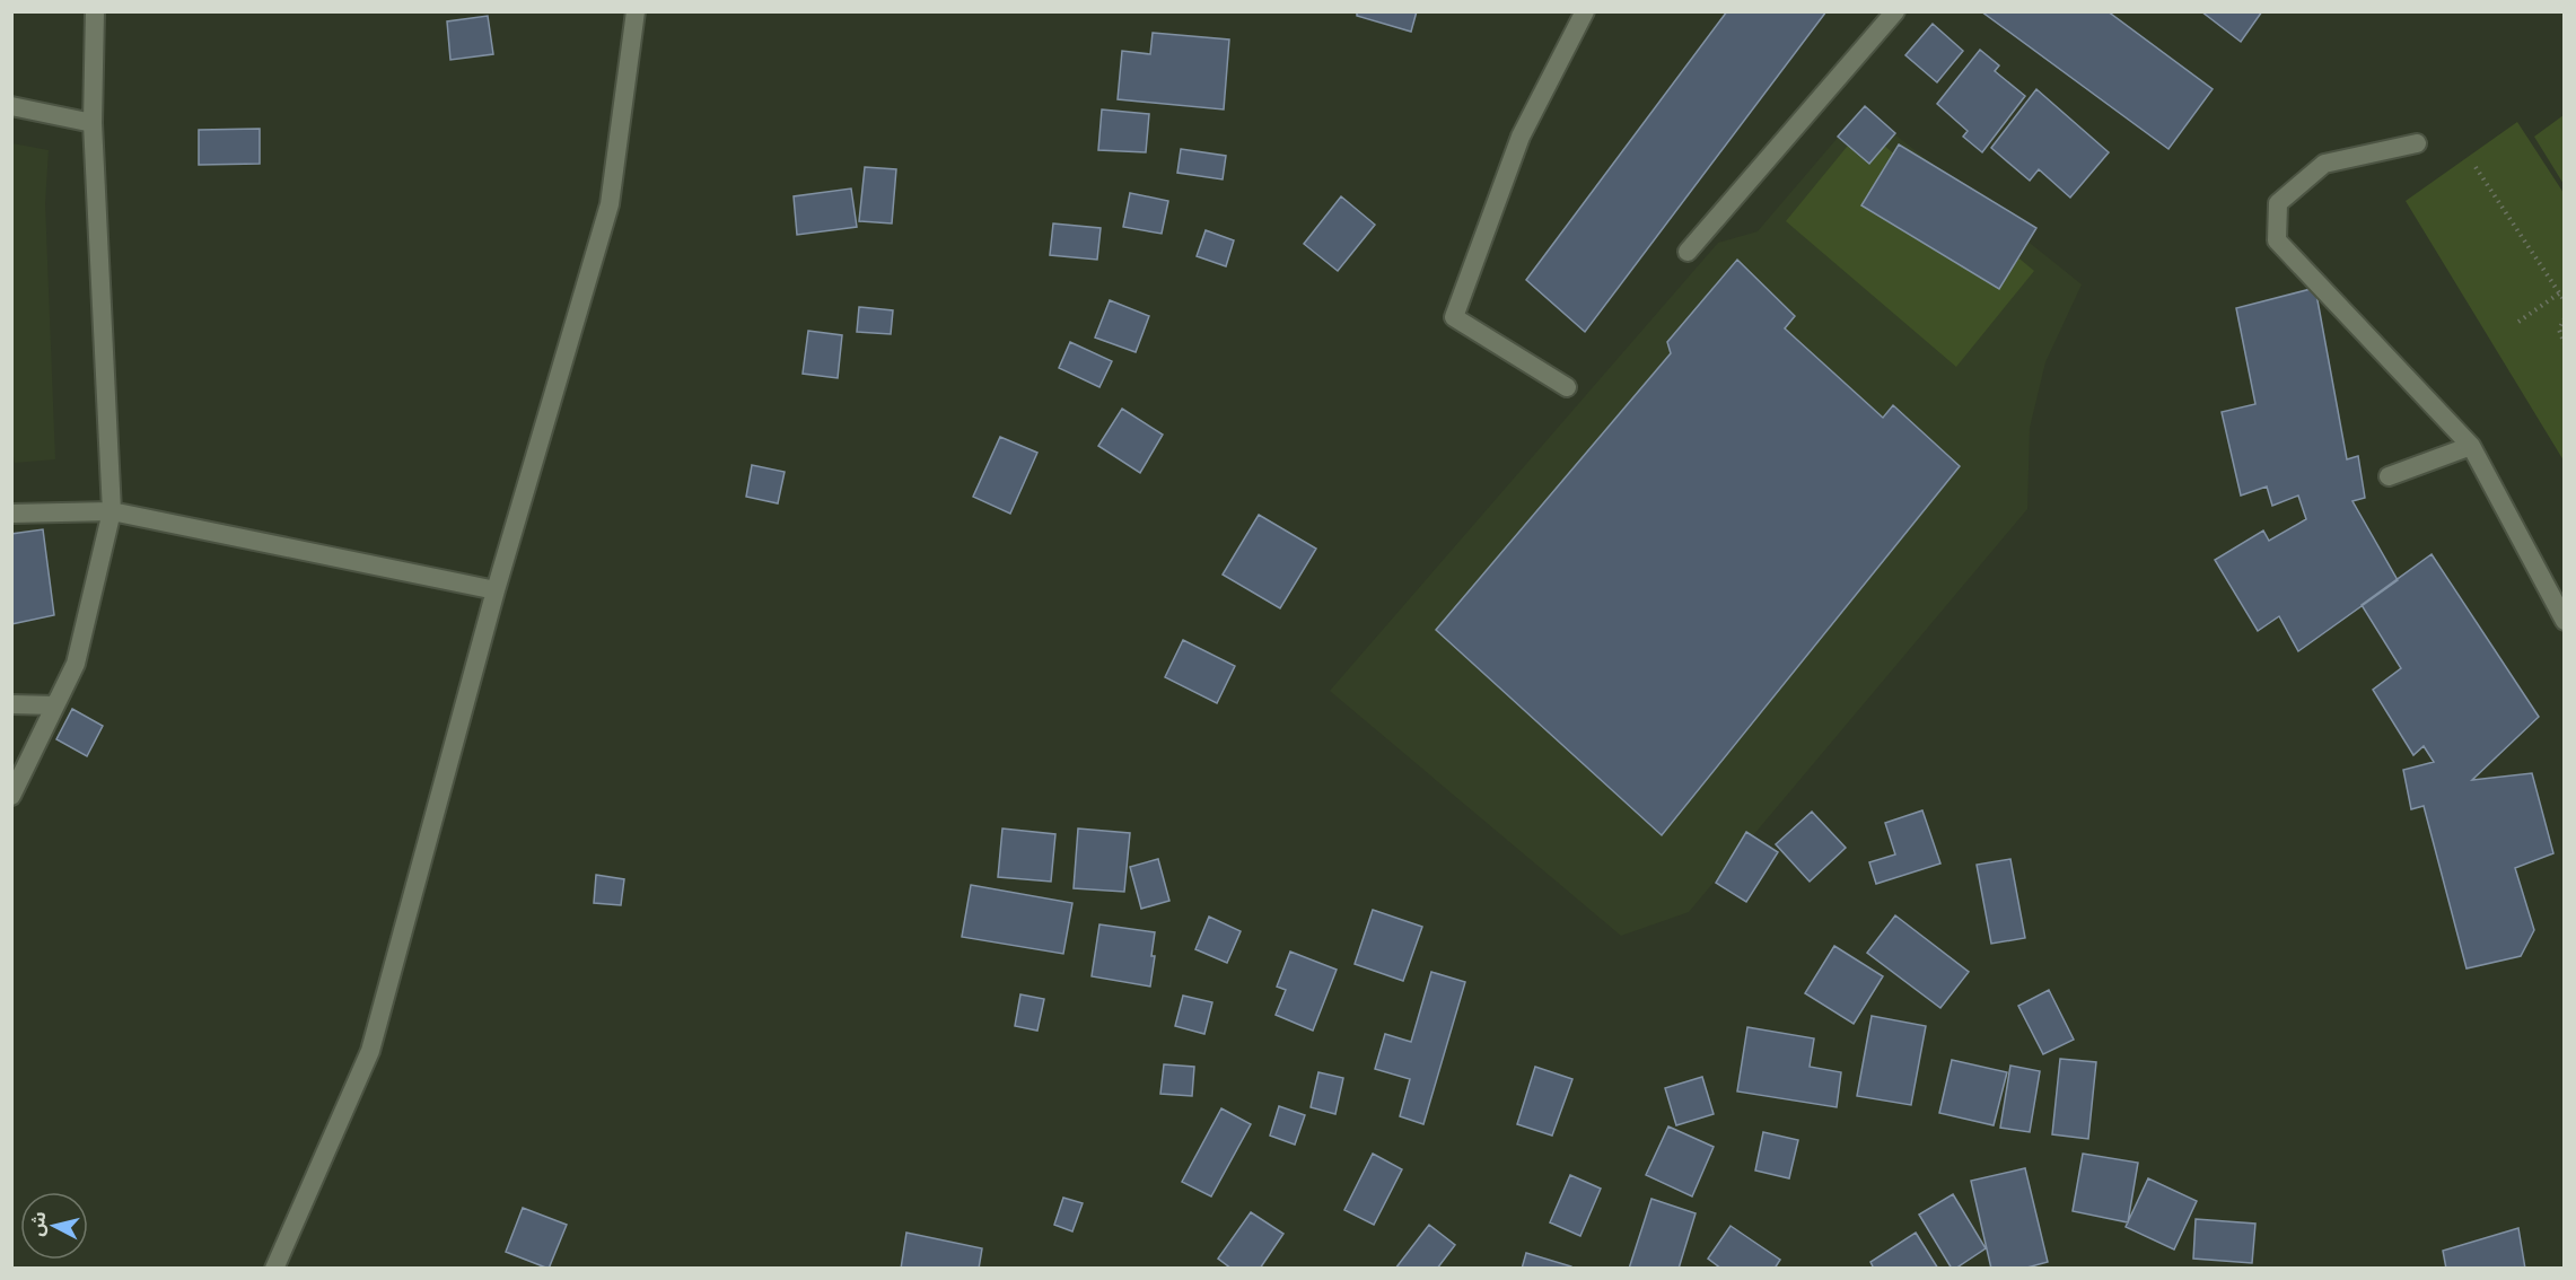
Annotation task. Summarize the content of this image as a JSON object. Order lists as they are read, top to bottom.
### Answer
{
  "north": "left"
}
